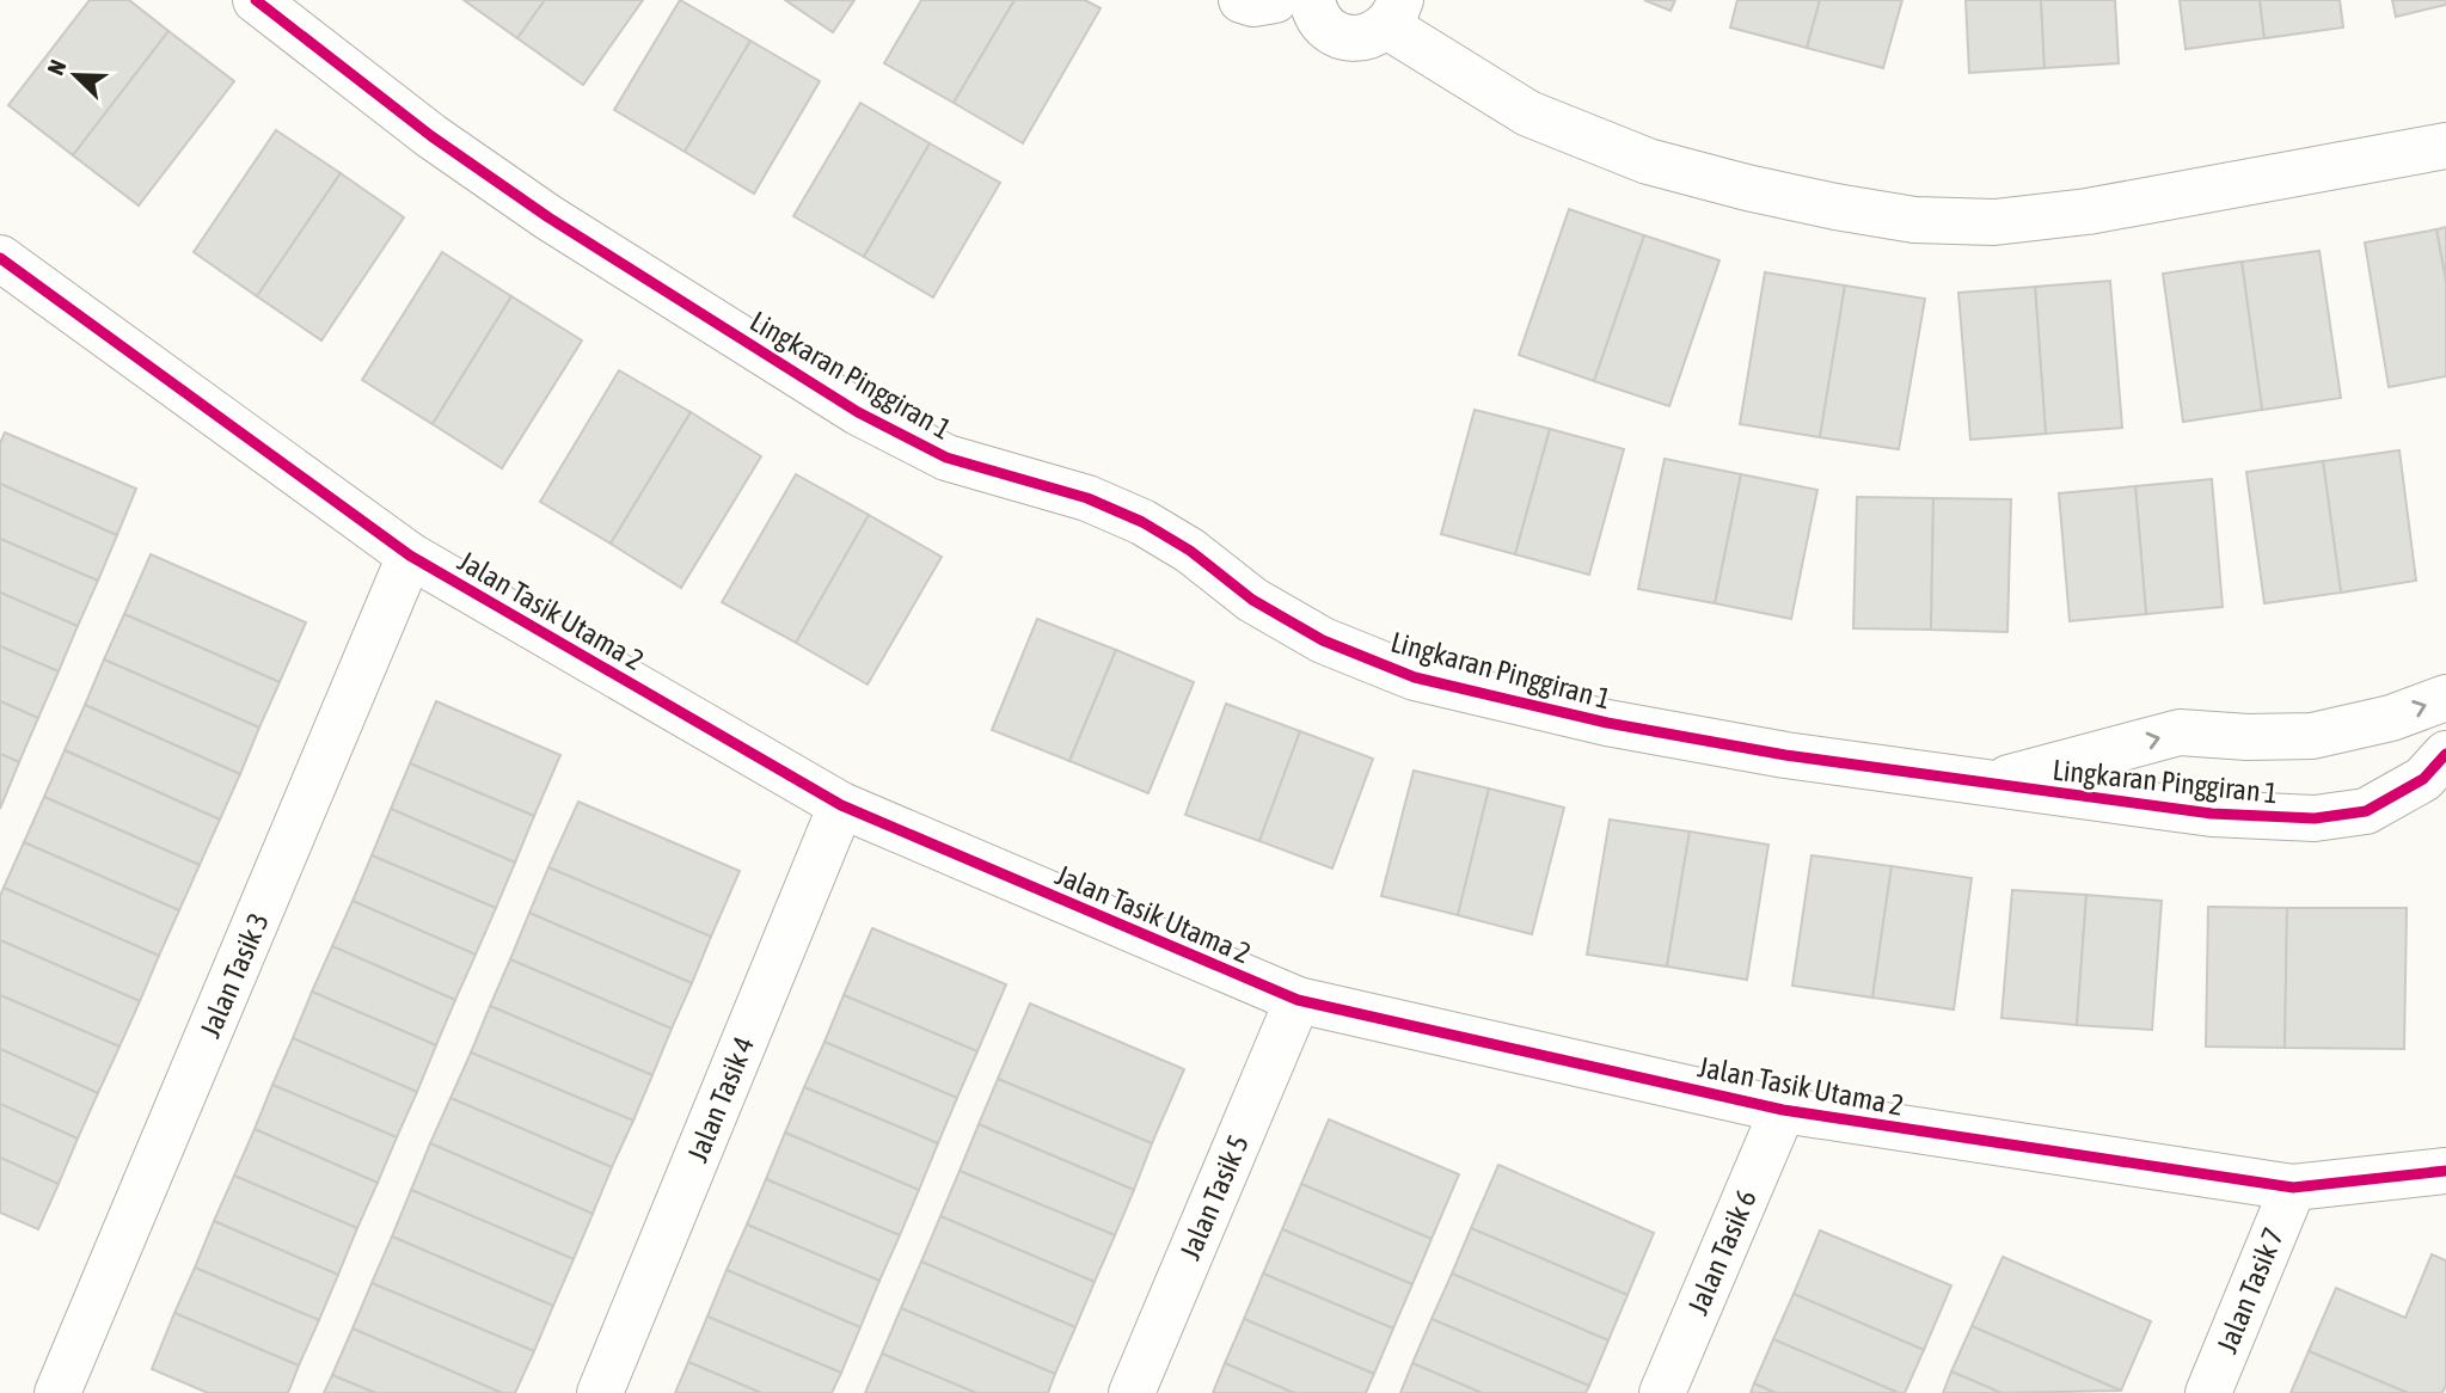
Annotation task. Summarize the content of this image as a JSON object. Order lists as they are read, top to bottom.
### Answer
{
  "streets": {
    "street": [
      "Lingkaran Pinggiran 1",
      "Jalan Tasik Utama 2",
      "Jalan Tasik 3",
      "Jalan Tasik 4",
      "Jalan Tasik 5",
      "Jalan Tasik 6",
      "Jalan Tasik 7"
    ]
  },
  "crossings": [
    ["Jalan Tasik Utama 2", "Jalan Tasik 3"],
    ["Jalan Tasik Utama 2", "Jalan Tasik 4"],
    ["Jalan Tasik Utama 2", "Jalan Tasik 5"],
    ["Jalan Tasik Utama 2", "Jalan Tasik 6"],
    ["Jalan Tasik Utama 2", "Jalan Tasik 7"]
  ],
  "north": "top left"
}
